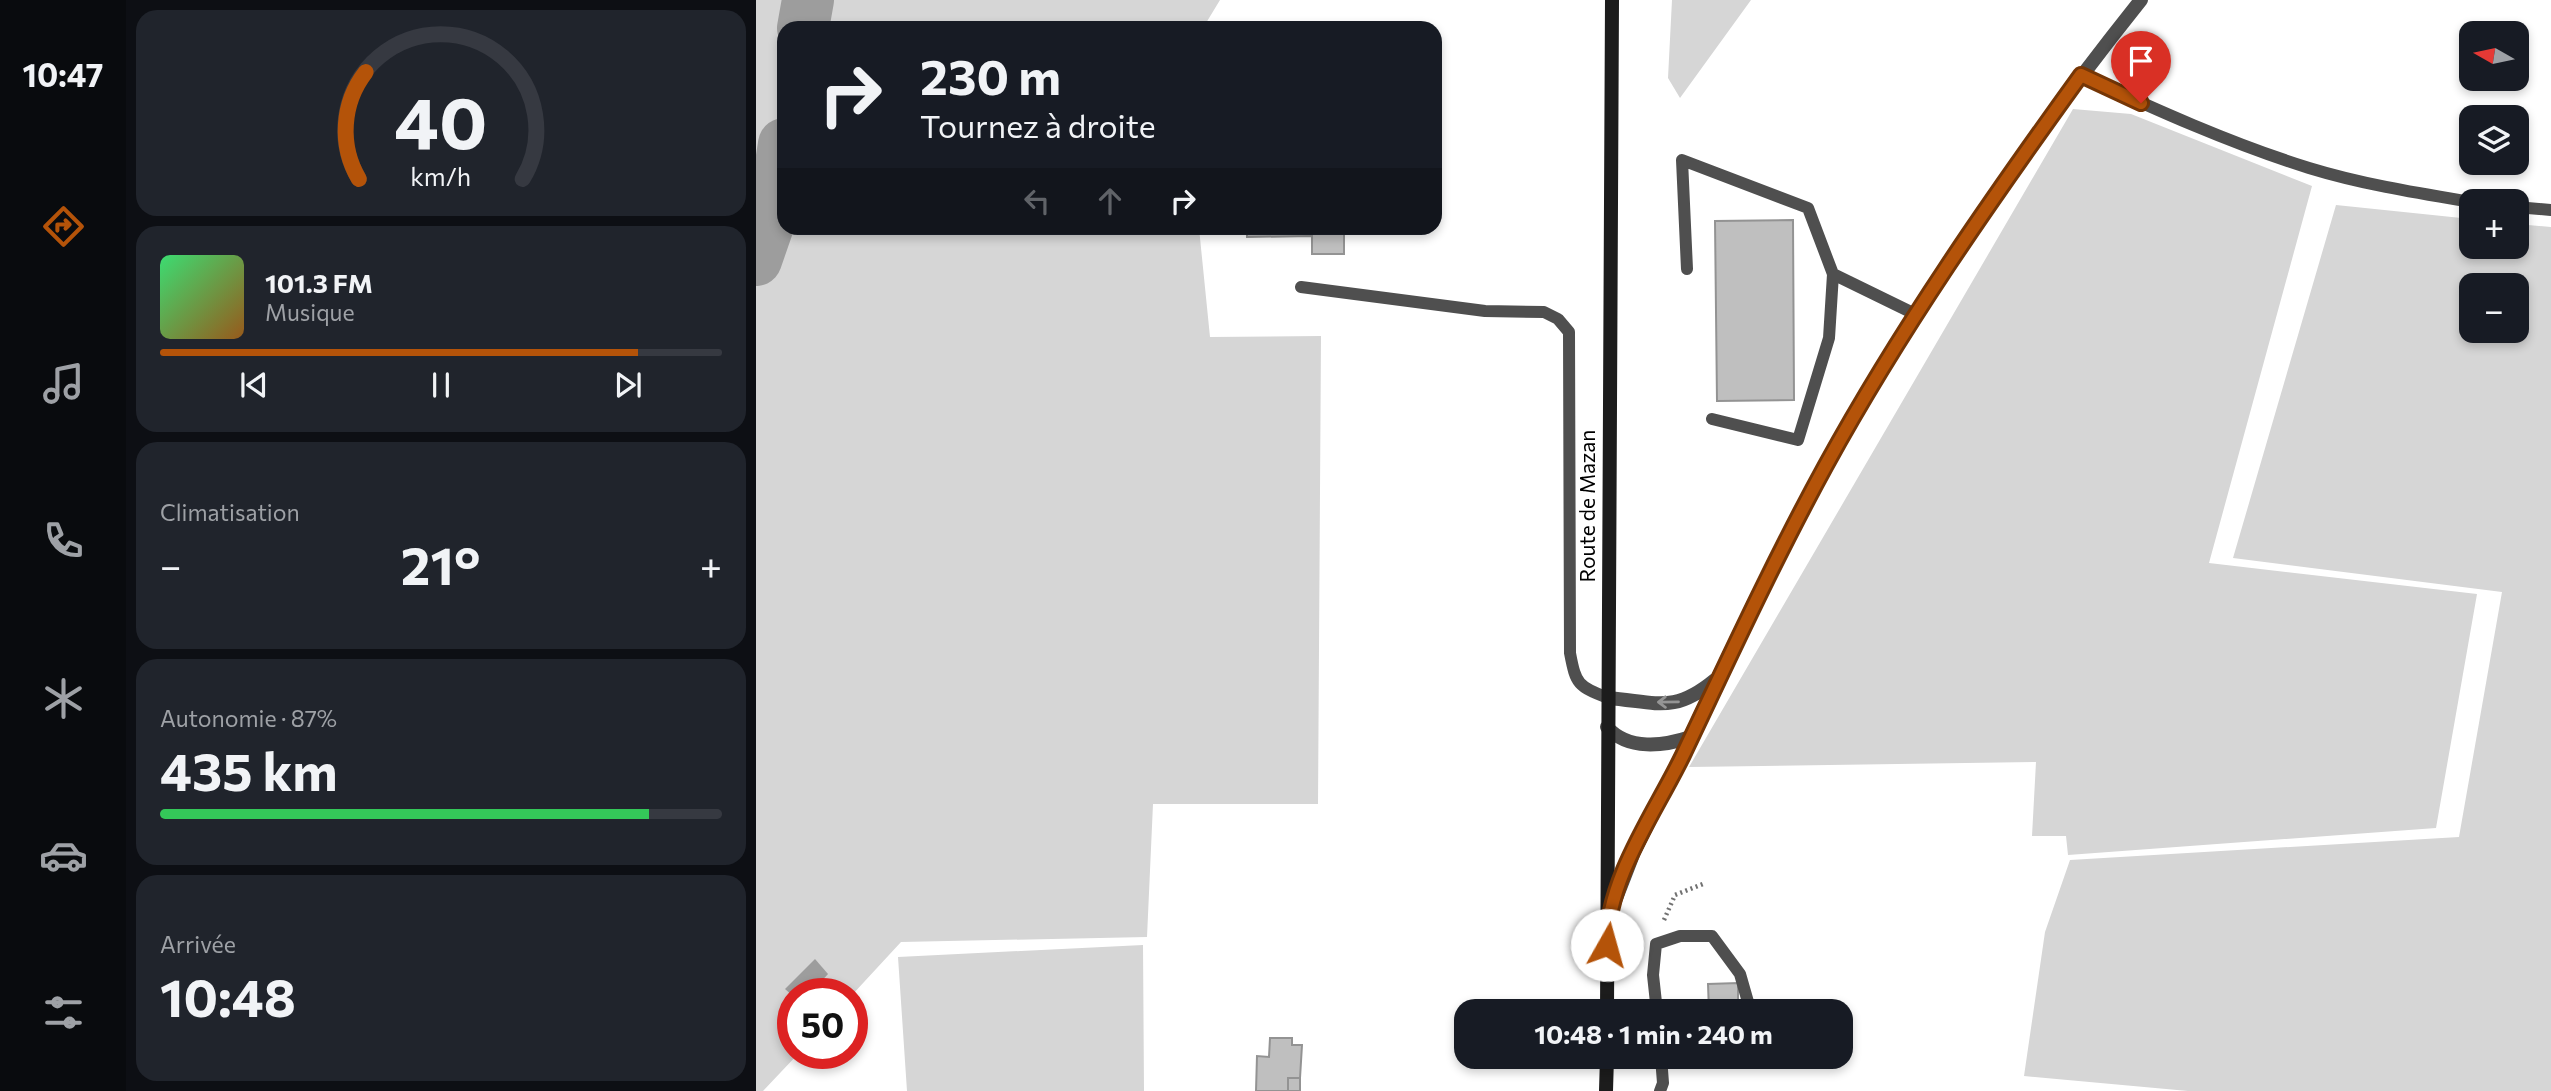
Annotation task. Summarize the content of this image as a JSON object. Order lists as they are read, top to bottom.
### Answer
{
  "streets": {
    "main road": ["Route de Mazan"]
  },
  "north": "left",
  "page": {
    "tabs": "10:47",
    "map_buttons": ["+", "−"],
    "turn": ["230 m", "Tournez à droite"],
    "song": ["101.3 FM", "Musique"],
    "tile": [
      "Climatisation",
      ["Autonomie · 87%", "435 km"],
      ["Arrivée", "10:48"]
    ],
    "heat": ["−", "21°", "+"],
    "limit": "50",
    "trip": "10:48 · 1 min · 240 m",
    "gauge": ["40", "km/h"]
  }
}
